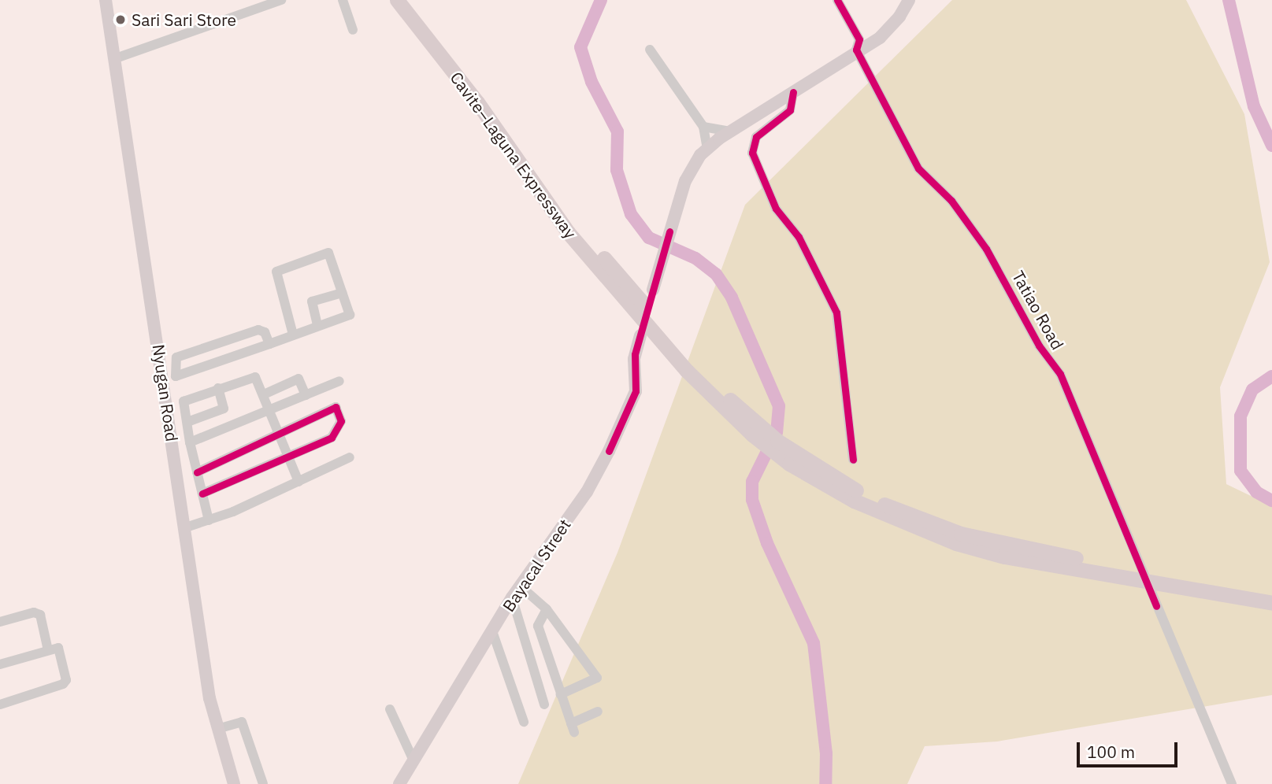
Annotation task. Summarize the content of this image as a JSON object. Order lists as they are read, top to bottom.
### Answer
{
  "streets": {
    "highway": ["Cavite–Laguna Expressway"],
    "main road": ["Nyugan Road", "Bayacal Street"],
    "street": ["Tatiao Road"]
  },
  "places": ["Sari Sari Store"],
  "scale_bar": "100 m"
}
